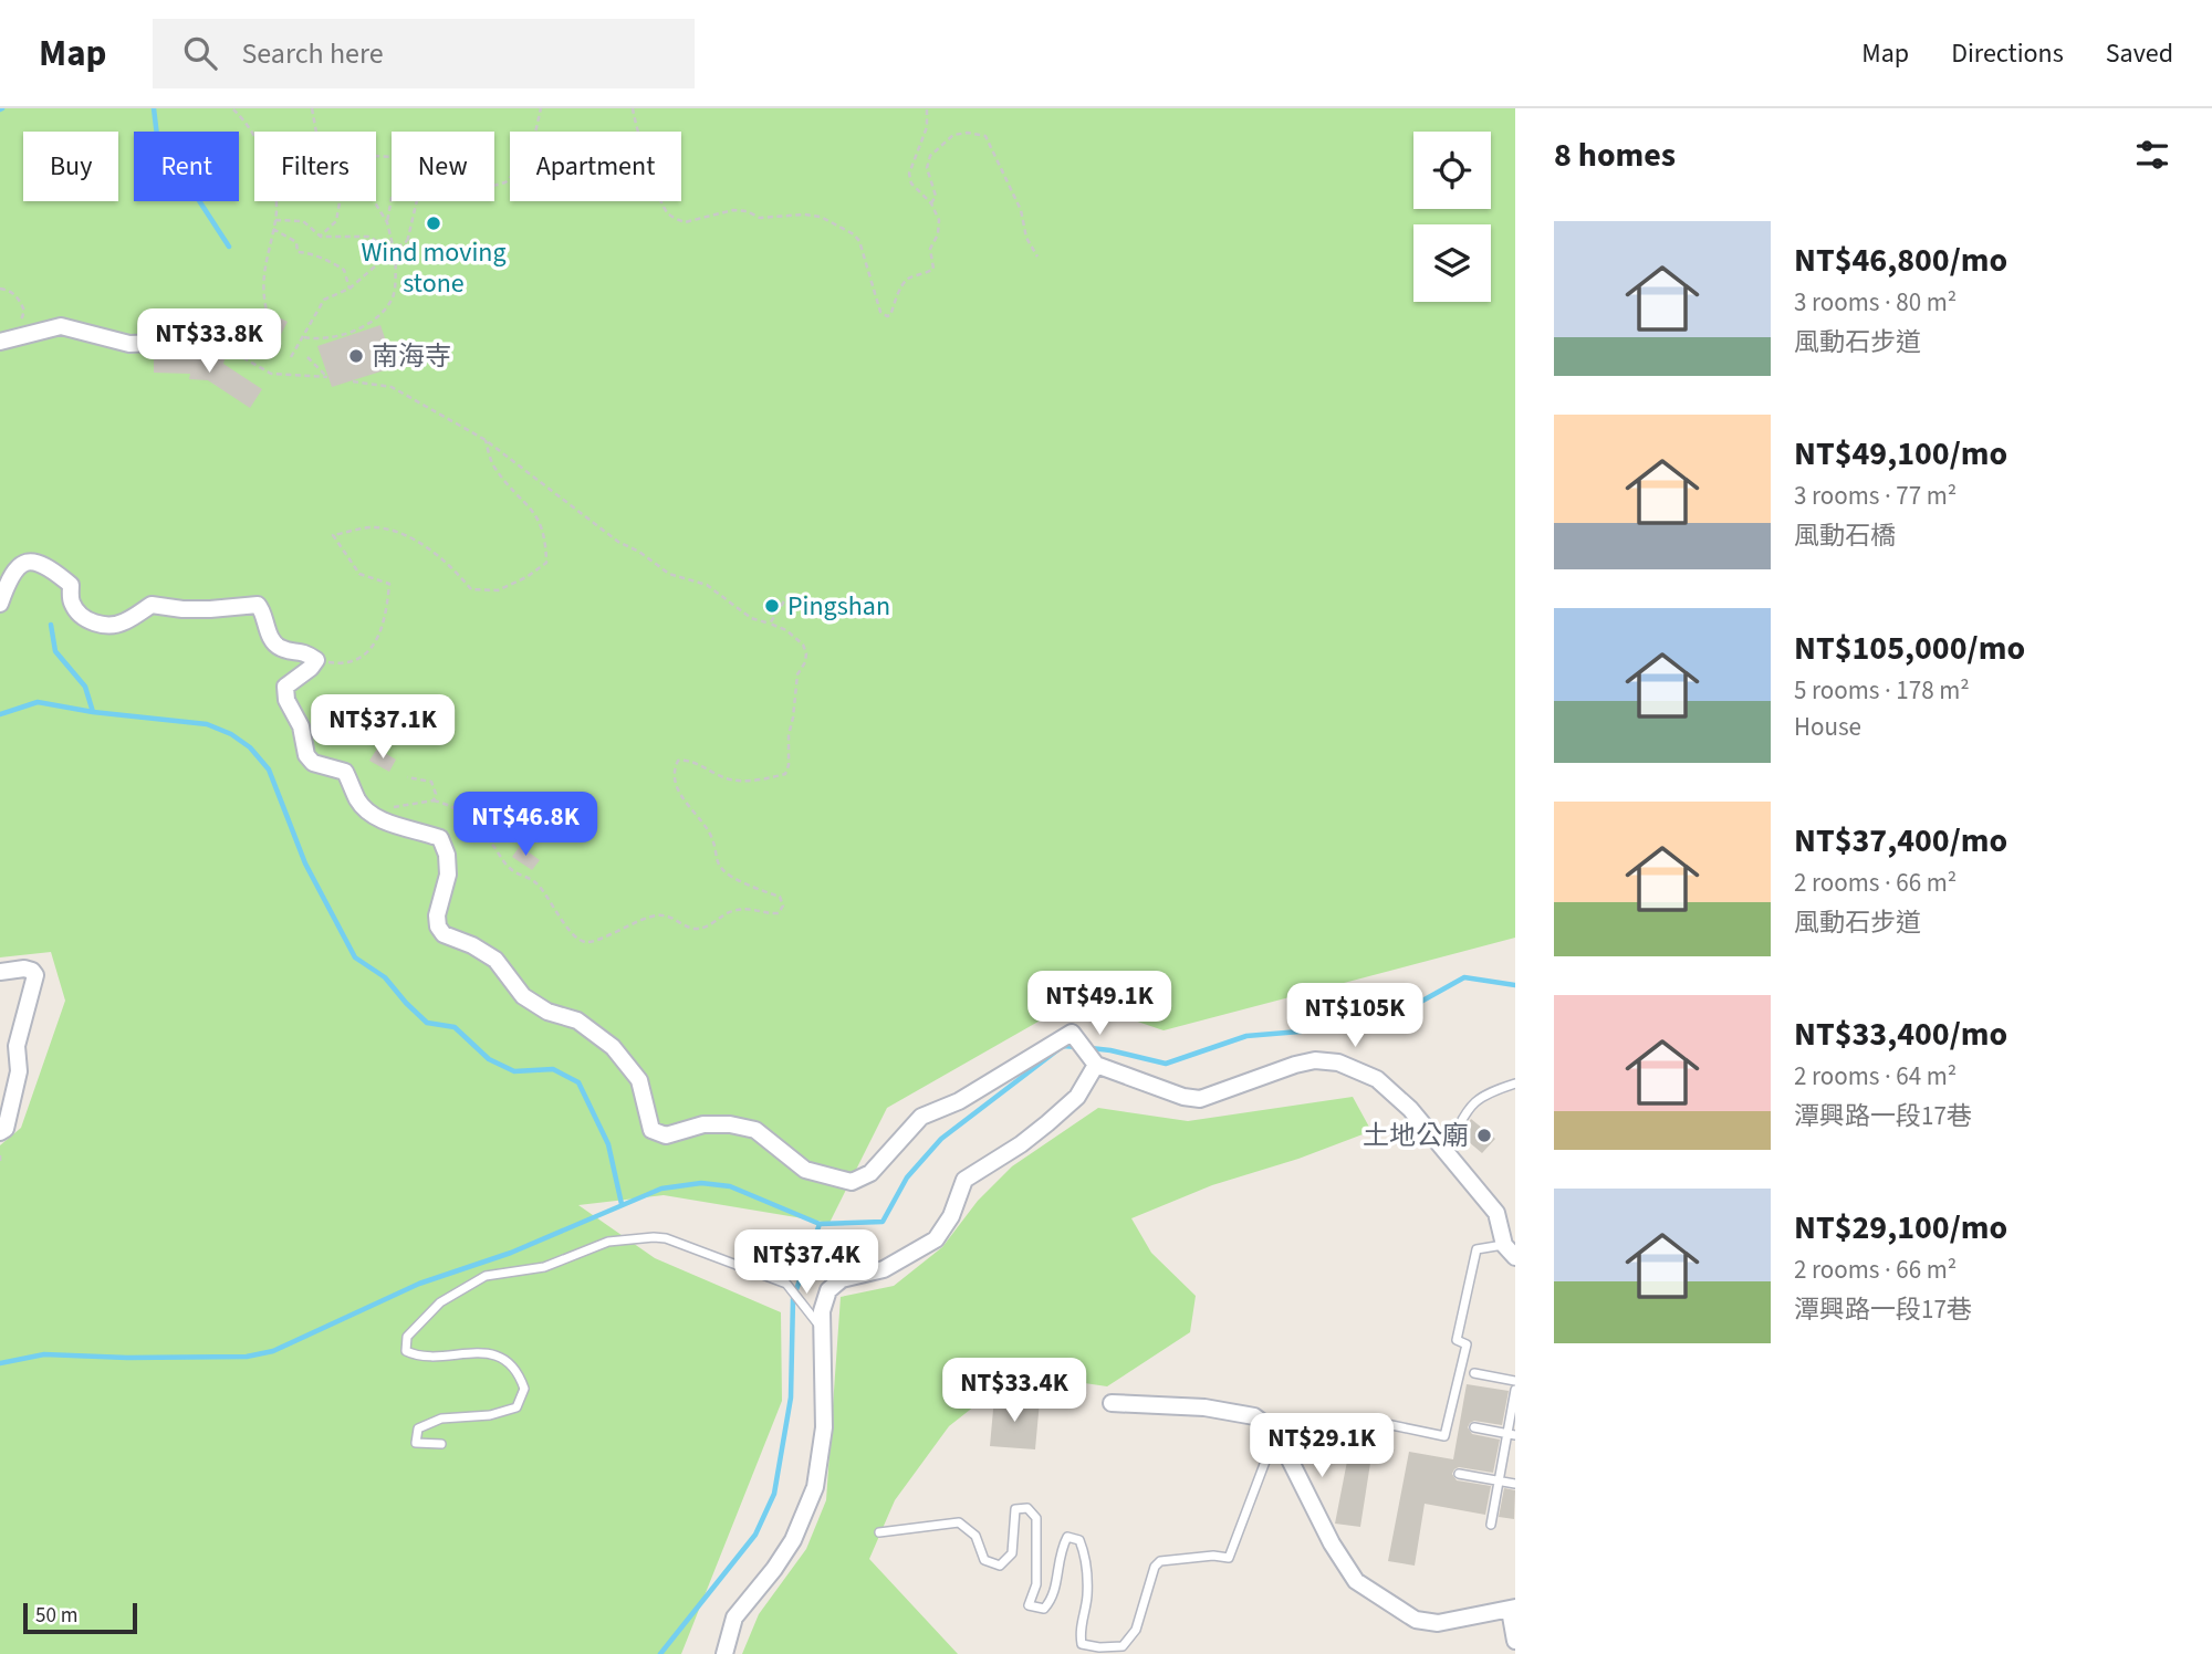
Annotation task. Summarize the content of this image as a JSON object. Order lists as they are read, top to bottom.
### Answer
{
  "places": [
    "Wind moving stone",
    "南海寺",
    "Pingshan",
    "土地公廟"
  ],
  "scale_bar": "50 m",
  "page": {
    "header": "Map",
    "search": "Search here",
    "nav": ["Map", "Directions", "Saved"],
    "heading": "8 homes",
    "chip": [
      "Buy",
      "Rent",
      "Filters",
      "New",
      "Apartment"
    ],
    "list": [
      {
        "name": "NT$46,800/mo",
        "note": "3 rooms · 80 m² · 風動石步道"
      },
      {
        "name": "NT$49,100/mo",
        "note": "3 rooms · 77 m² · 風動石橋"
      },
      {
        "name": "NT$105,000/mo",
        "note": "5 rooms · 178 m² · House"
      },
      {
        "name": "NT$37,400/mo",
        "note": "2 rooms · 66 m² · 風動石步道"
      },
      {
        "name": "NT$33,400/mo",
        "note": "2 rooms · 64 m² · 潭興路一段17巷"
      },
      {
        "name": "NT$29,100/mo",
        "note": "2 rooms · 66 m² · 潭興路一段17巷"
      }
    ],
    "price": [
      "NT$33.8K",
      "NT$37.1K",
      "NT$46.8K",
      "NT$49.1K",
      "NT$105K",
      "NT$37.4K",
      "NT$33.4K",
      "NT$29.1K"
    ],
    "scale": "50 m"
  }
}
